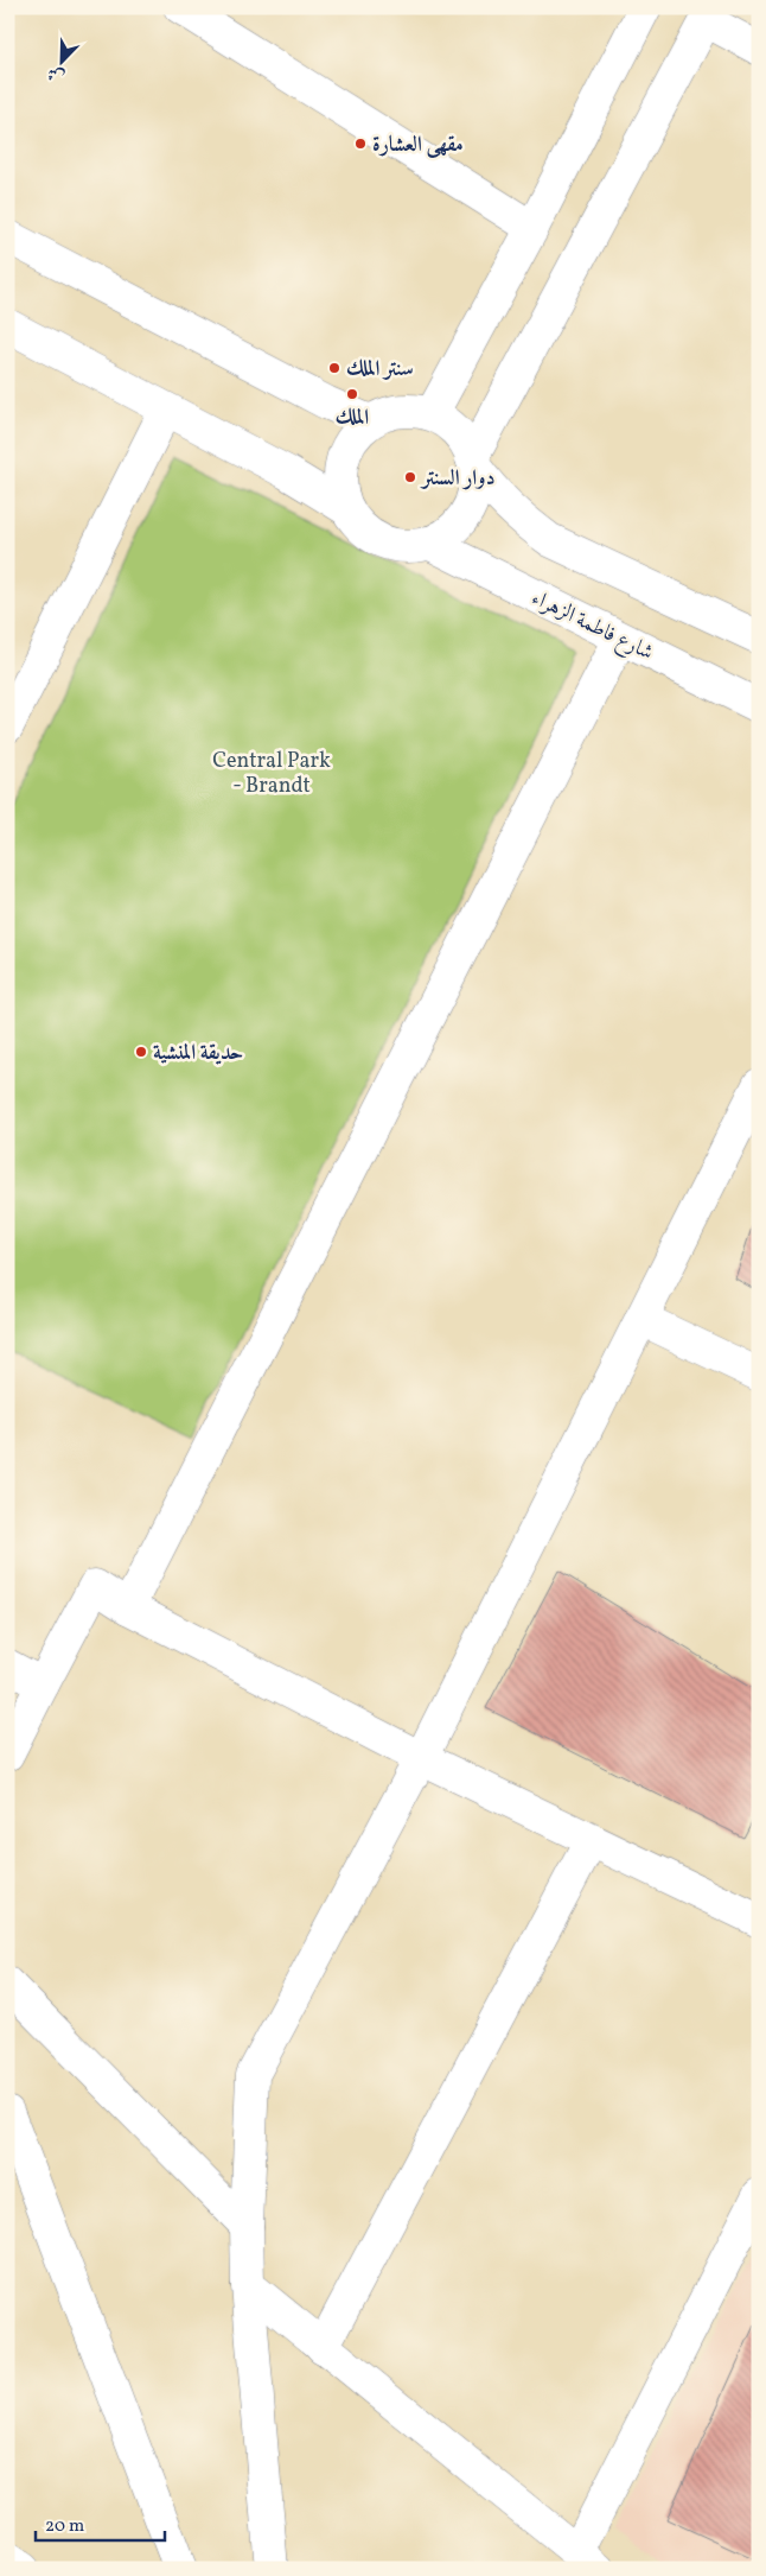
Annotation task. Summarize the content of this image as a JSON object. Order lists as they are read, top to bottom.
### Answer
{
  "streets": {
    "street": ["شارع فاطمة الزهراء"]
  },
  "parks": ["Central Park - Brandt"],
  "places": [
    "مقهى العشارة",
    "سنتر الملك",
    "الملك",
    "دوار السنتر",
    "حديقة المنشية"
  ],
  "scale_bar": "20 m",
  "north": "bottom left"
}
